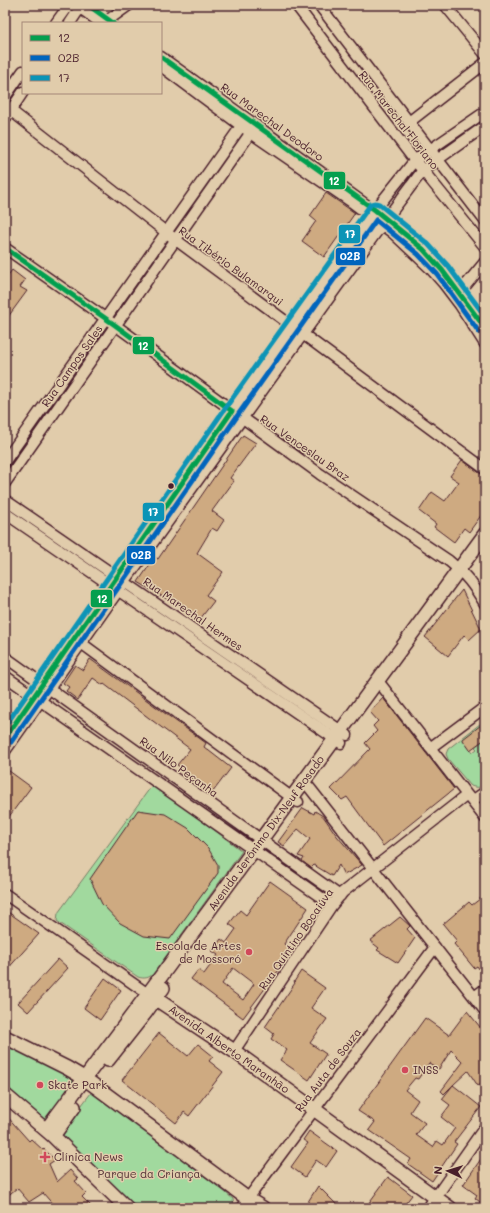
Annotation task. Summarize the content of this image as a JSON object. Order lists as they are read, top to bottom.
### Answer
{
  "streets": {
    "main road": ["Avenida Jerônimo Dix-Neuf Rosado", "Avenida Alberto Maranhão"],
    "street": [
      "Rua Marechal Floriano",
      "Rua Marechal Deodoro",
      "Rua Tibério Bulamarqui",
      "Rua Campos Sales",
      "Rua Venceslau Braz",
      "Rua Marechal Hermes",
      "Rua Nilo Peçanha",
      "Rua Quintino Bocaiúva",
      "Rua Auta de Souza"
    ]
  },
  "crossings": [
    ["Rua Marechal Deodoro", "Rua Campos Sales"],
    ["Rua Tibério Bulamarqui", "Rua Campos Sales"],
    ["Rua Campos Sales", "Rua Venceslau Braz"],
    ["Rua Venceslau Braz", "Avenida Jerônimo Dix-Neuf Rosado"],
    ["Rua Marechal Hermes", "Avenida Jerônimo Dix-Neuf Rosado"],
    ["Rua Nilo Peçanha", "Avenida Jerônimo Dix-Neuf Rosado"],
    ["Rua Nilo Peçanha", "Rua Quintino Bocaiúva"],
    ["Avenida Jerônimo Dix-Neuf Rosado", "Avenida Alberto Maranhão"],
    ["Rua Quintino Bocaiúva", "Avenida Alberto Maranhão"],
    ["Avenida Alberto Maranhão", "Rua Auta de Souza"]
  ],
  "parks": ["Parque da Criança"],
  "places": {
    "other": ["Escola de Artes de Mossoró", "INSS", "Skate Park"],
    "health": ["Clínica News"]
  },
  "lines": ["transit line 12", "transit line 17", "transit line 02B"],
  "legend": ["12", "02B", "17"],
  "north": "left"
}
